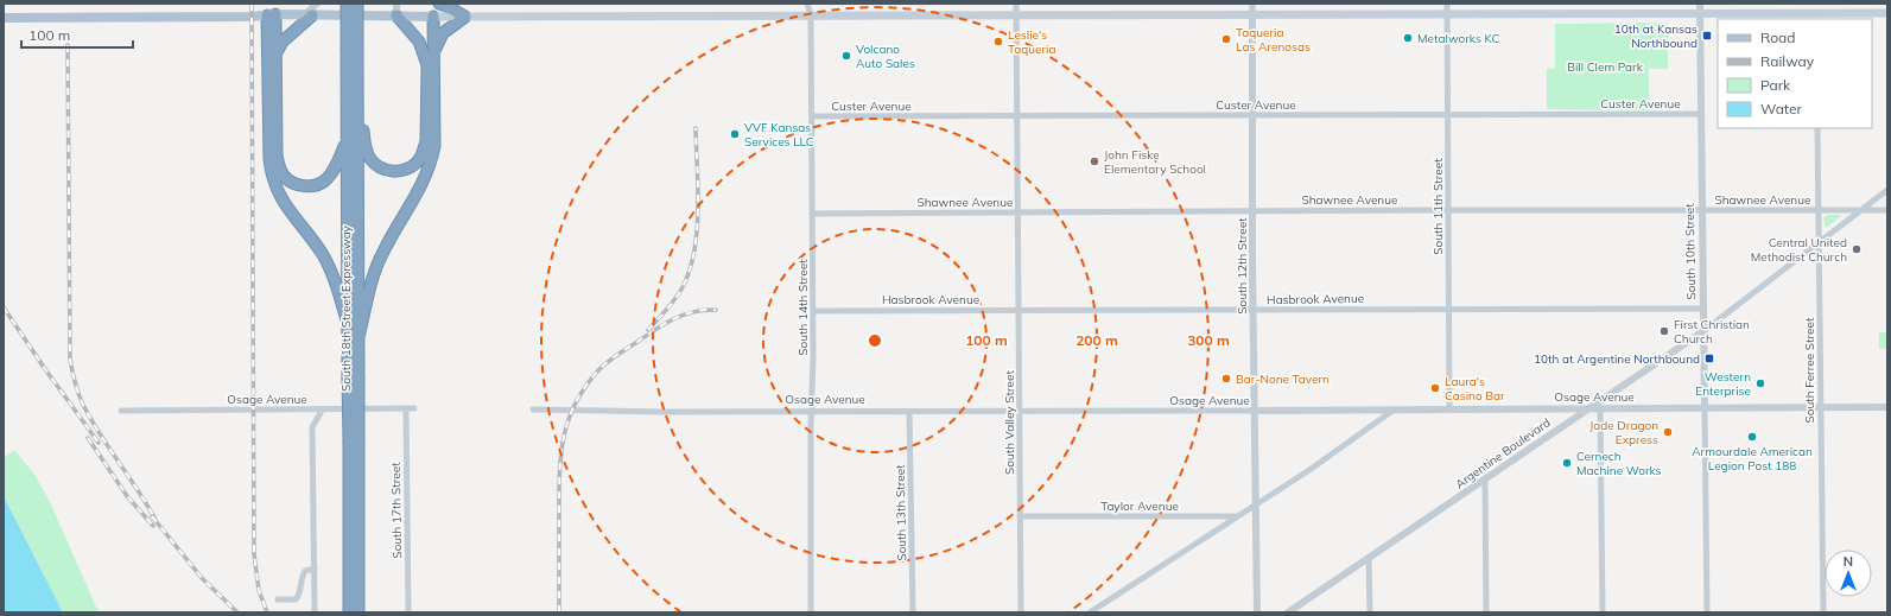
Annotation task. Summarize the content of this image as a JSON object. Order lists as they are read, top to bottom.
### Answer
{
  "streets": {
    "highway": ["South 18th Street Expressway"],
    "street": [
      "Custer Avenue",
      "Shawnee Avenue",
      "South 11th Street",
      "South 10th Street",
      "South 12th Street",
      "Hasbrook Avenue",
      "South 14th Street",
      "South Ferree Street",
      "Osage Avenue",
      "South Valley Street",
      "Argentine Boulevard",
      "Taylor Avenue",
      "South 17th Street",
      "South 13th Street"
    ]
  },
  "crossings": [
    ["Custer Avenue", "South 11th Street"],
    ["Custer Avenue", "South 10th Street"],
    ["Custer Avenue", "South 12th Street"],
    ["Custer Avenue", "South 14th Street"],
    ["Custer Avenue", "South Valley Street"],
    ["Shawnee Avenue", "South 11th Street"],
    ["Shawnee Avenue", "South 10th Street"],
    ["Shawnee Avenue", "South 12th Street"],
    ["Shawnee Avenue", "South 14th Street"],
    ["Shawnee Avenue", "South Ferree Street"],
    ["Shawnee Avenue", "South Valley Street"],
    ["Shawnee Avenue", "Argentine Boulevard"],
    ["South 11th Street", "Hasbrook Avenue"],
    ["South 11th Street", "Osage Avenue"],
    ["South 10th Street", "Hasbrook Avenue"],
    ["South 10th Street", "Osage Avenue"],
    ["South 10th Street", "Argentine Boulevard"],
    ["South 12th Street", "Hasbrook Avenue"],
    ["South 12th Street", "Osage Avenue"],
    ["Hasbrook Avenue", "South 14th Street"],
    ["Hasbrook Avenue", "South Valley Street"],
    ["South 14th Street", "Osage Avenue"],
    ["South Ferree Street", "Osage Avenue"],
    ["South Ferree Street", "Argentine Boulevard"],
    ["Osage Avenue", "South Valley Street"],
    ["Osage Avenue", "Argentine Boulevard"],
    ["Osage Avenue", "South 17th Street"],
    ["Osage Avenue", "South 13th Street"],
    ["South Valley Street", "Taylor Avenue"]
  ],
  "parks": ["Bill Clem Park"],
  "places": {
    "transit": ["10th at Kansas Northbound", "10th at Argentine Northbound"],
    "other": [
      "Metalworks KC",
      "Taqueria Las Arenosas",
      "Leslie's Taqueria",
      "Volcano Auto Sales",
      "VVF Kansas Services LLC",
      "John Fiske Elementary School",
      "Central United Methodist Church",
      "First Christian Church",
      "Bar-None Tavern",
      "Western Enterprise",
      "Laura's Casino Bar",
      "Jade Dragon Express",
      "Armourdale American Legion Post 188",
      "Cernech Machine Works"
    ]
  },
  "legend": [
    "Road",
    "Railway",
    "Park",
    "Water"
  ],
  "scale_bar": "100 m",
  "north": "top",
  "rings": ["100 m", "200 m", "300 m"]
}
